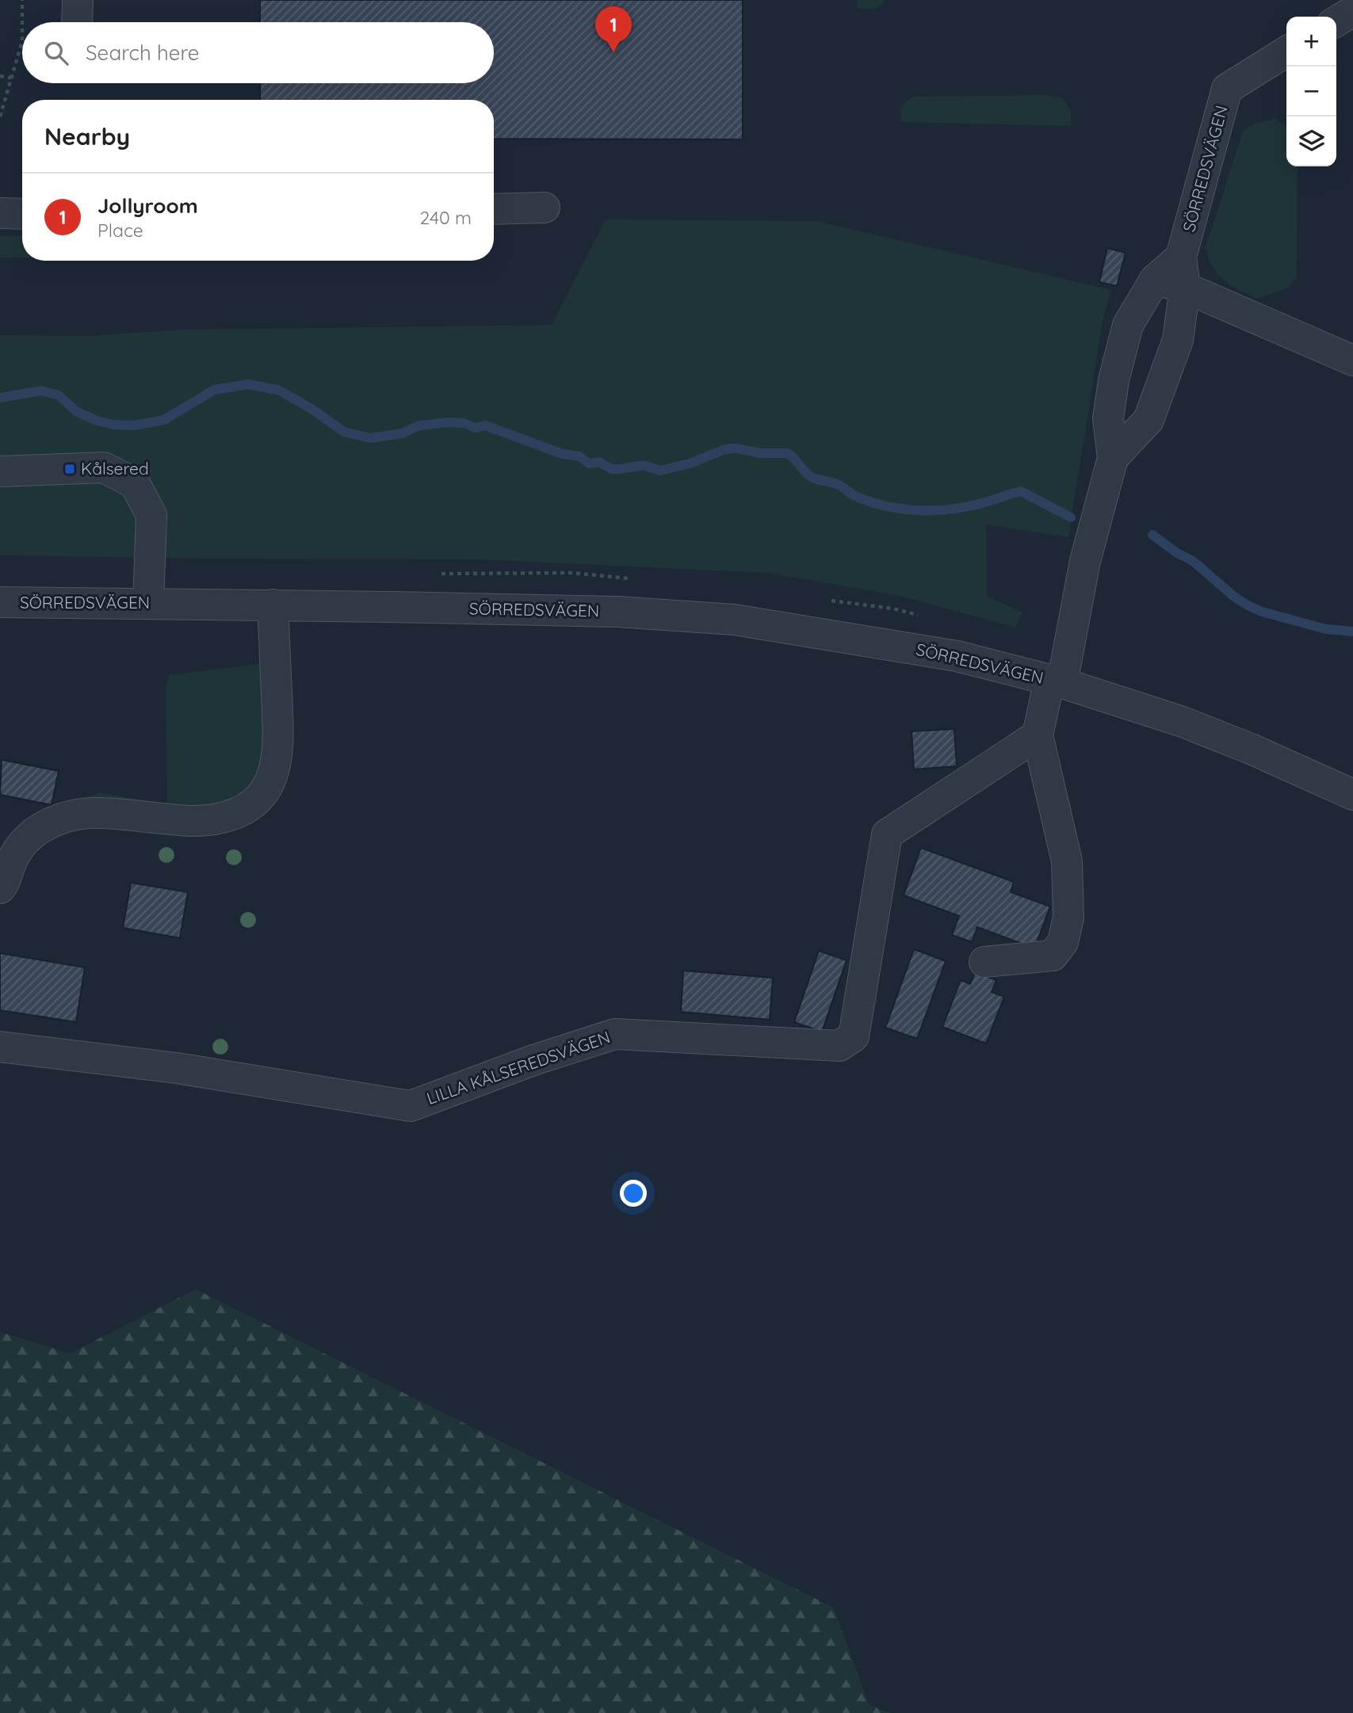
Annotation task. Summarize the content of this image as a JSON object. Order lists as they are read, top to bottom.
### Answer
{
  "streets": {
    "street": ["SÖRREDSVÄGEN", "LILLA KÅLSEREDSVÄGEN"]
  },
  "places": {
    "transit": ["Kålsered"]
  },
  "page": {
    "pins": "1",
    "map_buttons": ["+", "−"],
    "search": "Search here",
    "heading": "Nearby",
    "list": [
      {
        "mark": "1",
        "name": "Jollyroom",
        "note": "Place",
        "value": "240 m"
      }
    ]
  }
}
